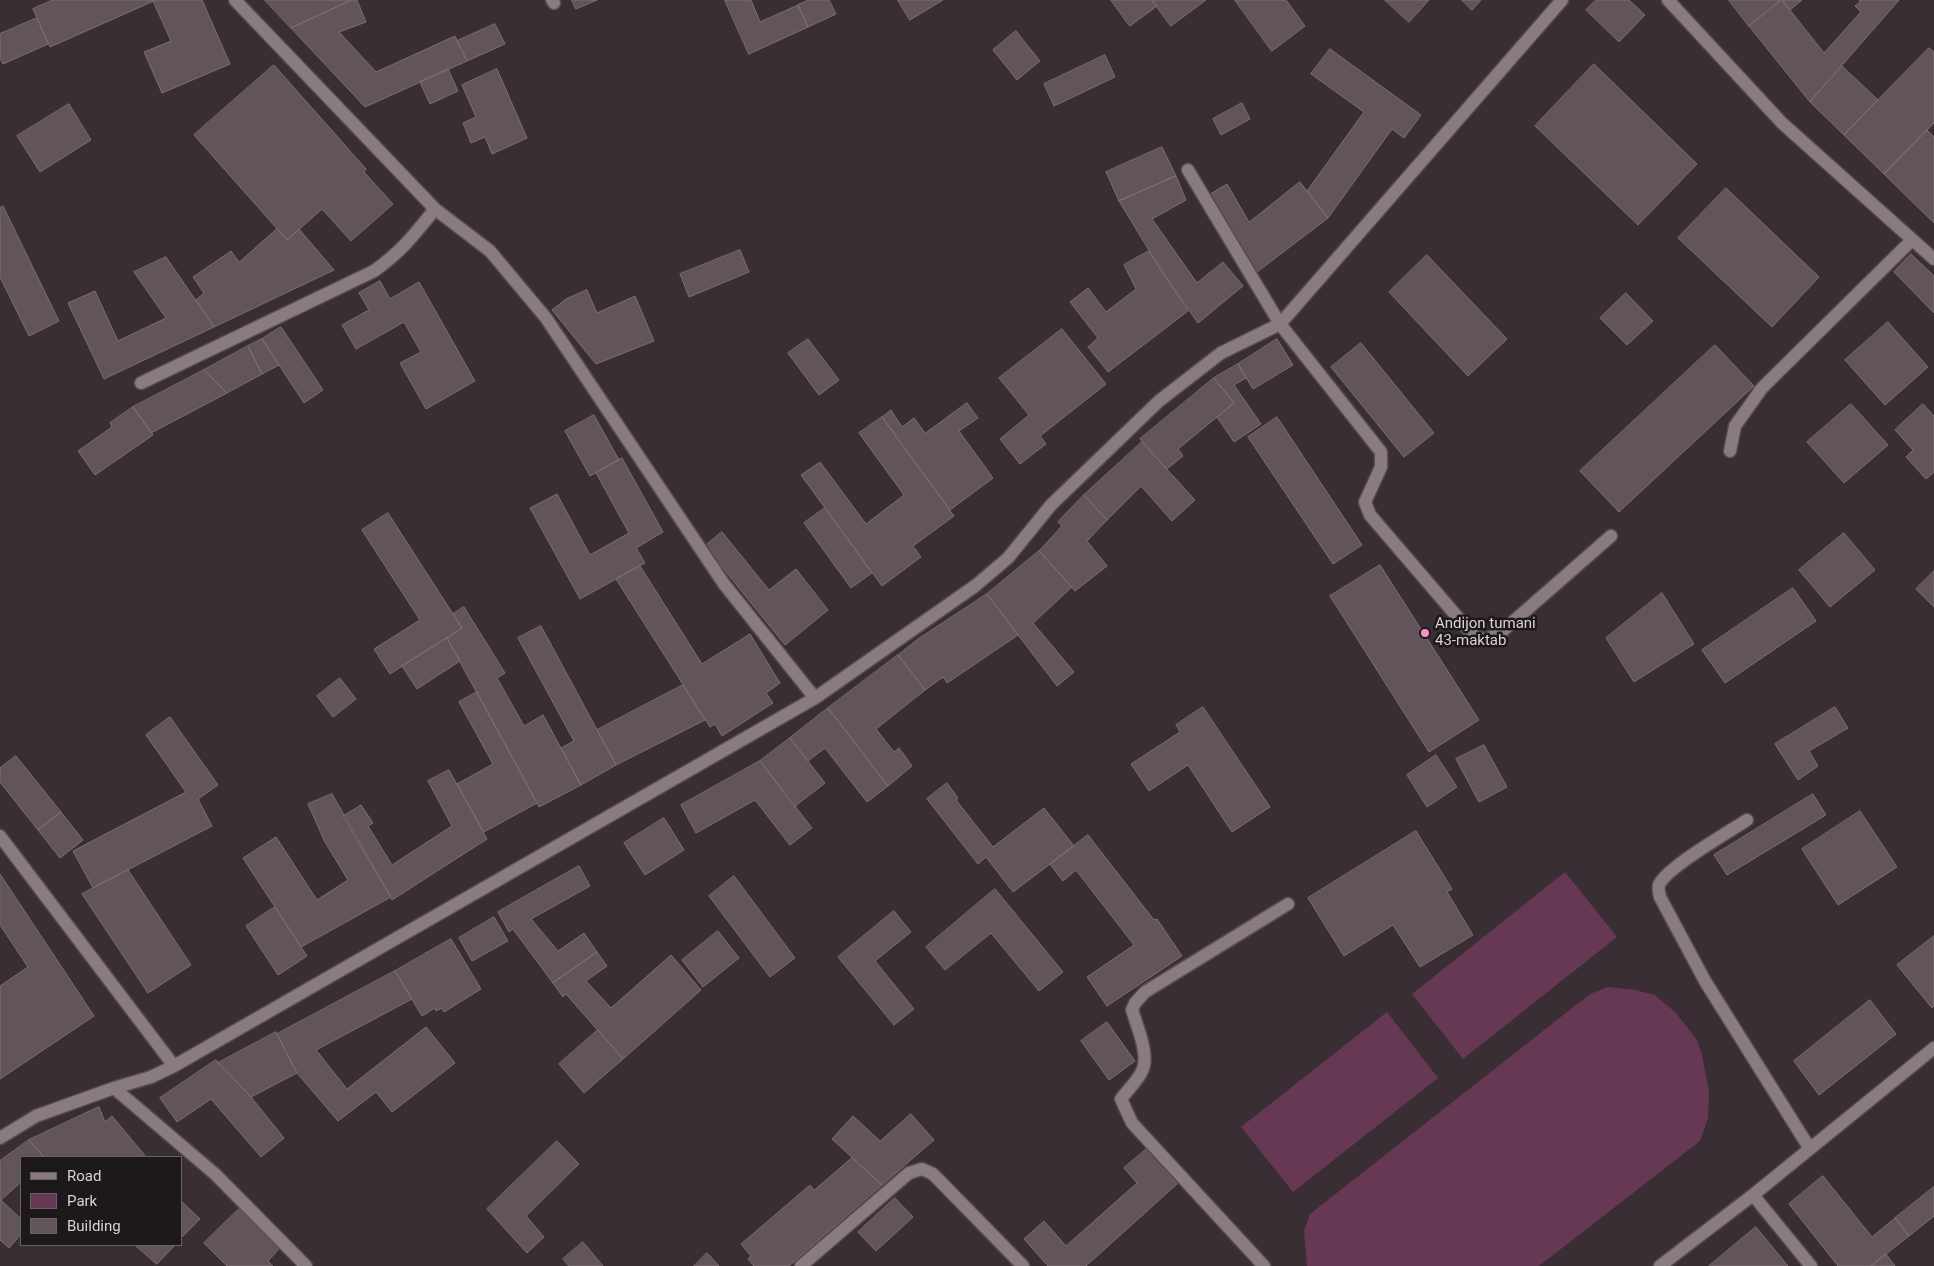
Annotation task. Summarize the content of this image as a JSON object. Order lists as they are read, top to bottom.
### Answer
{
  "places": ["Andijon tumani 43-maktab"],
  "legend": ["Road", "Park", "Building"]
}
